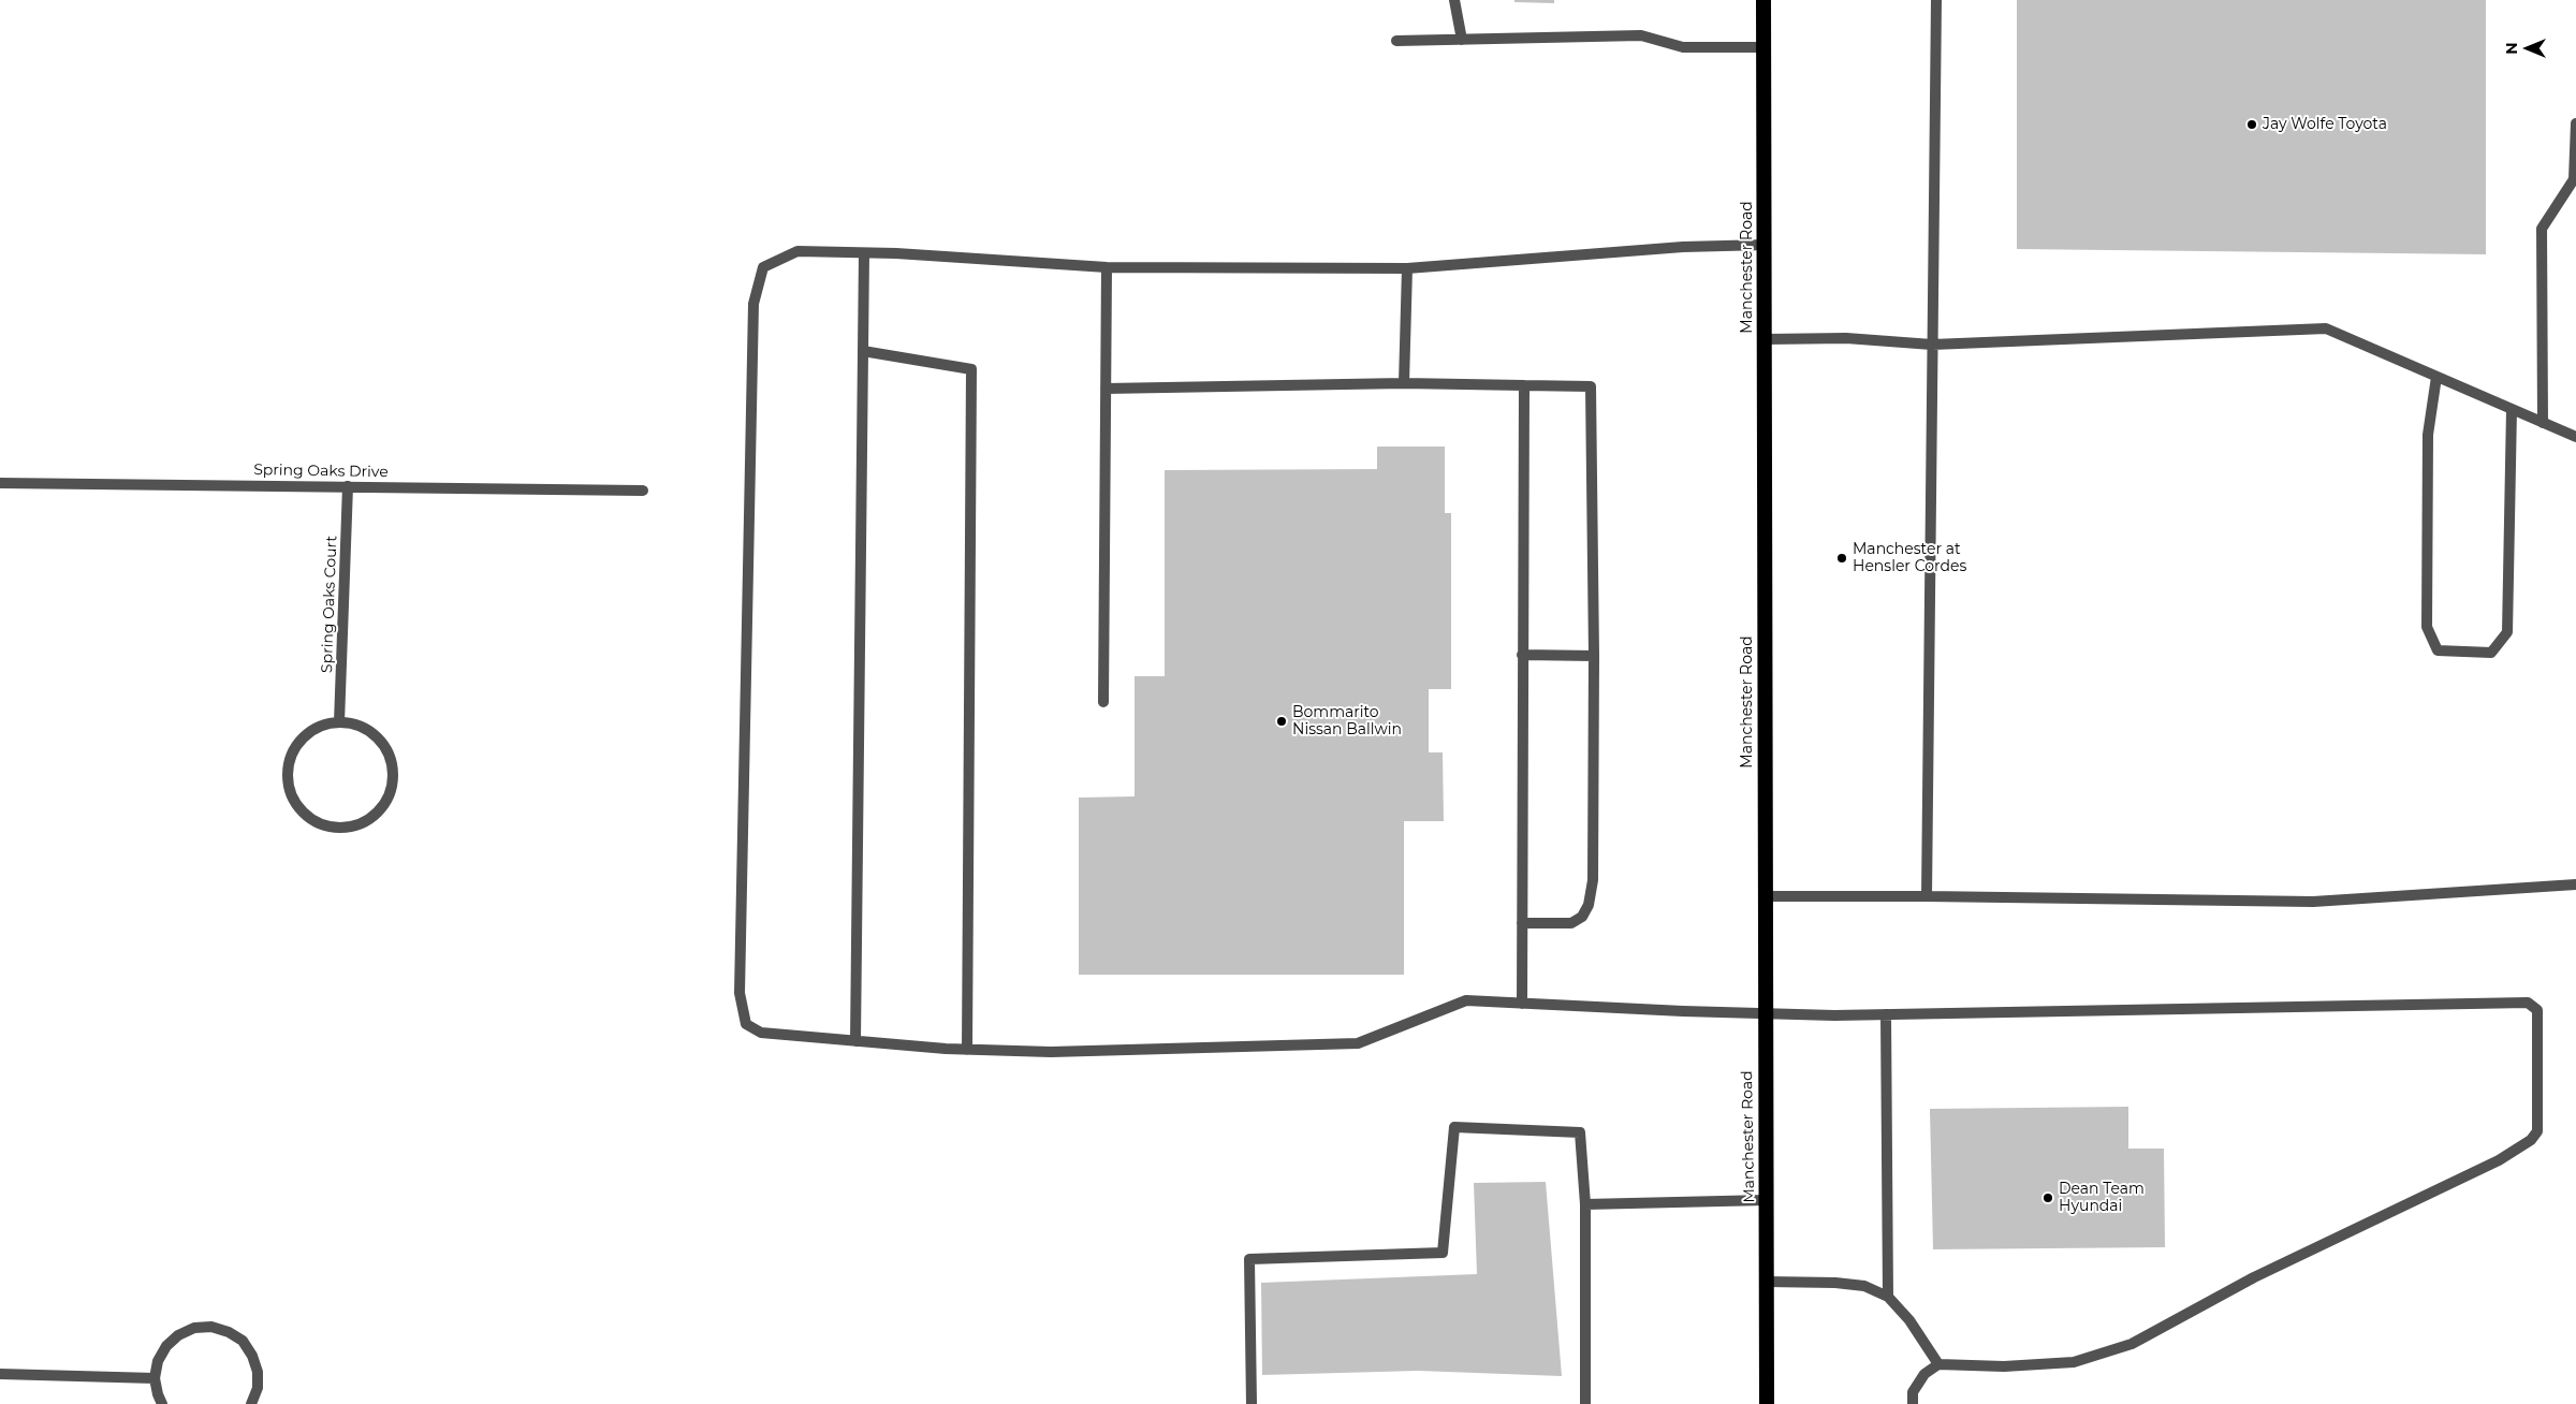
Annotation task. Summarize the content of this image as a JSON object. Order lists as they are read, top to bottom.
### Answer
{
  "streets": {
    "highway": ["Manchester Road"],
    "street": ["Spring Oaks Drive", "Spring Oaks Court"]
  },
  "crossings": [
    ["Spring Oaks Drive", "Spring Oaks Court"]
  ],
  "places": [
    "Jay Wolfe Toyota",
    "Manchester at Hensler Cordes",
    "Bommarito Nissan Ballwin",
    "Dean Team Hyundai"
  ],
  "north": "left"
}
